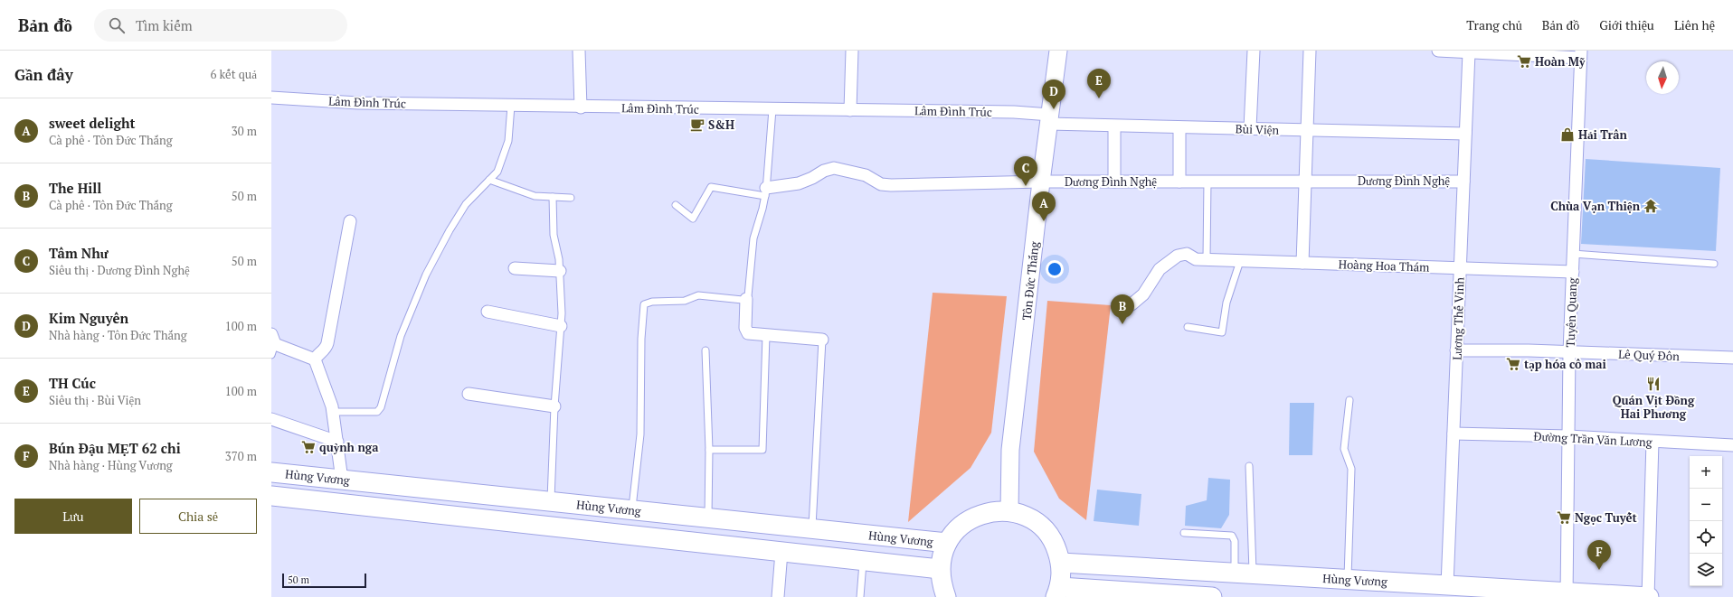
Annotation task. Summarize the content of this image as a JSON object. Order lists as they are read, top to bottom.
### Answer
{
  "streets": {
    "main road": ["Hùng Vương"],
    "street": [
      "Lâm Đình Trúc",
      "Bùi Viện",
      "Dương Đình Nghệ",
      "Hoàng Hoa Thám",
      "Tôn Đức Thắng",
      "Tuyên Quang",
      "Lương Thế Vinh",
      "Lê Quý Đôn",
      "Đường Trần Văn Lương"
    ]
  },
  "crossings": [
    ["Lâm Đình Trúc", "Bùi Viện"],
    ["Lâm Đình Trúc", "Tôn Đức Thắng"],
    ["Bùi Viện", "Tôn Đức Thắng"],
    ["Bùi Viện", "Lương Thế Vinh"],
    ["Dương Đình Nghệ", "Tôn Đức Thắng"],
    ["Dương Đình Nghệ", "Lương Thế Vinh"],
    ["Hoàng Hoa Thám", "Tuyên Quang"],
    ["Hoàng Hoa Thám", "Lương Thế Vinh"],
    ["Tuyên Quang", "Lê Quý Đôn"],
    ["Tuyên Quang", "Đường Trần Văn Lương"],
    ["Tuyên Quang", "Hùng Vương"],
    ["Lương Thế Vinh", "Lê Quý Đôn"],
    ["Lương Thế Vinh", "Đường Trần Văn Lương"],
    ["Lương Thế Vinh", "Hùng Vương"]
  ],
  "places": {
    "supermarket": [
      "Hoàn Mỹ",
      "tạp hóa cô mai",
      "quỳnh nga",
      "Ngọc Tuyết"
    ],
    "cafe": ["S&H"],
    "shop": ["Hải Trân"],
    "temple": ["Chùa Vạn Thiện"],
    "restaurant": ["Quán Vịt Đồng Hai Phương"]
  },
  "scale_bar": "50 m",
  "north": "bottom",
  "page": {
    "header": "Bản đồ",
    "search": "Tìm kiếm",
    "nav": [
      "Trang chủ",
      "Bản đồ",
      "Giới thiệu",
      "Liên hệ"
    ],
    "heading": ["Gần đây", "6 kết quả"],
    "pins": [
      "E",
      "D",
      "C",
      "A",
      "B",
      "F"
    ],
    "list": [
      {
        "mark": "A",
        "name": "sweet delight",
        "note": "Cà phê · Tôn Đức Thắng",
        "value": "30 m"
      },
      {
        "mark": "B",
        "name": "The Hill",
        "note": "Cà phê · Tôn Đức Thắng",
        "value": "50 m"
      },
      {
        "mark": "C",
        "name": "Tâm Như",
        "note": "Siêu thị · Dương Đình Nghệ",
        "value": "50 m"
      },
      {
        "mark": "D",
        "name": "Kim Nguyên",
        "note": "Nhà hàng · Tôn Đức Thắng",
        "value": "100 m"
      },
      {
        "mark": "E",
        "name": "TH Cúc",
        "note": "Siêu thị · Bùi Viện",
        "value": "100 m"
      },
      {
        "mark": "F",
        "name": "Bún Đậu MẸT 62 chi",
        "note": "Nhà hàng · Hùng Vương",
        "value": "370 m"
      }
    ],
    "map_buttons": ["+", "−"],
    "buttons": ["Lưu", "Chia sẻ"],
    "scale": "50 m"
  }
}
